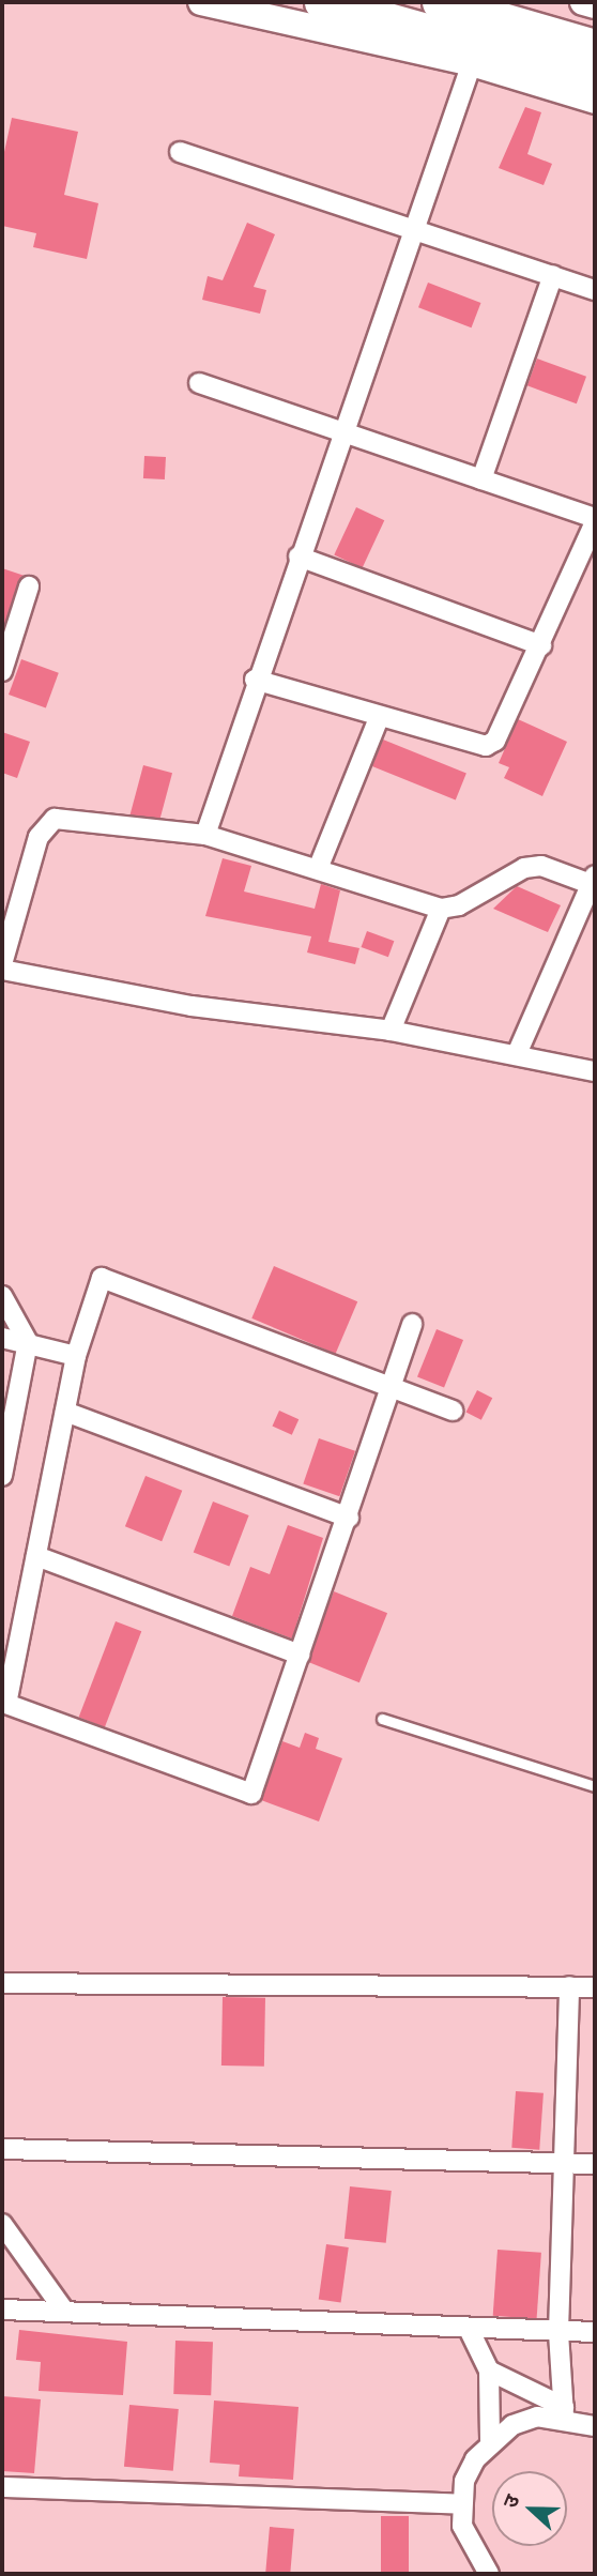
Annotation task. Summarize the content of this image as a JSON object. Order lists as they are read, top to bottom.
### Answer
{
  "north": "left"
}
